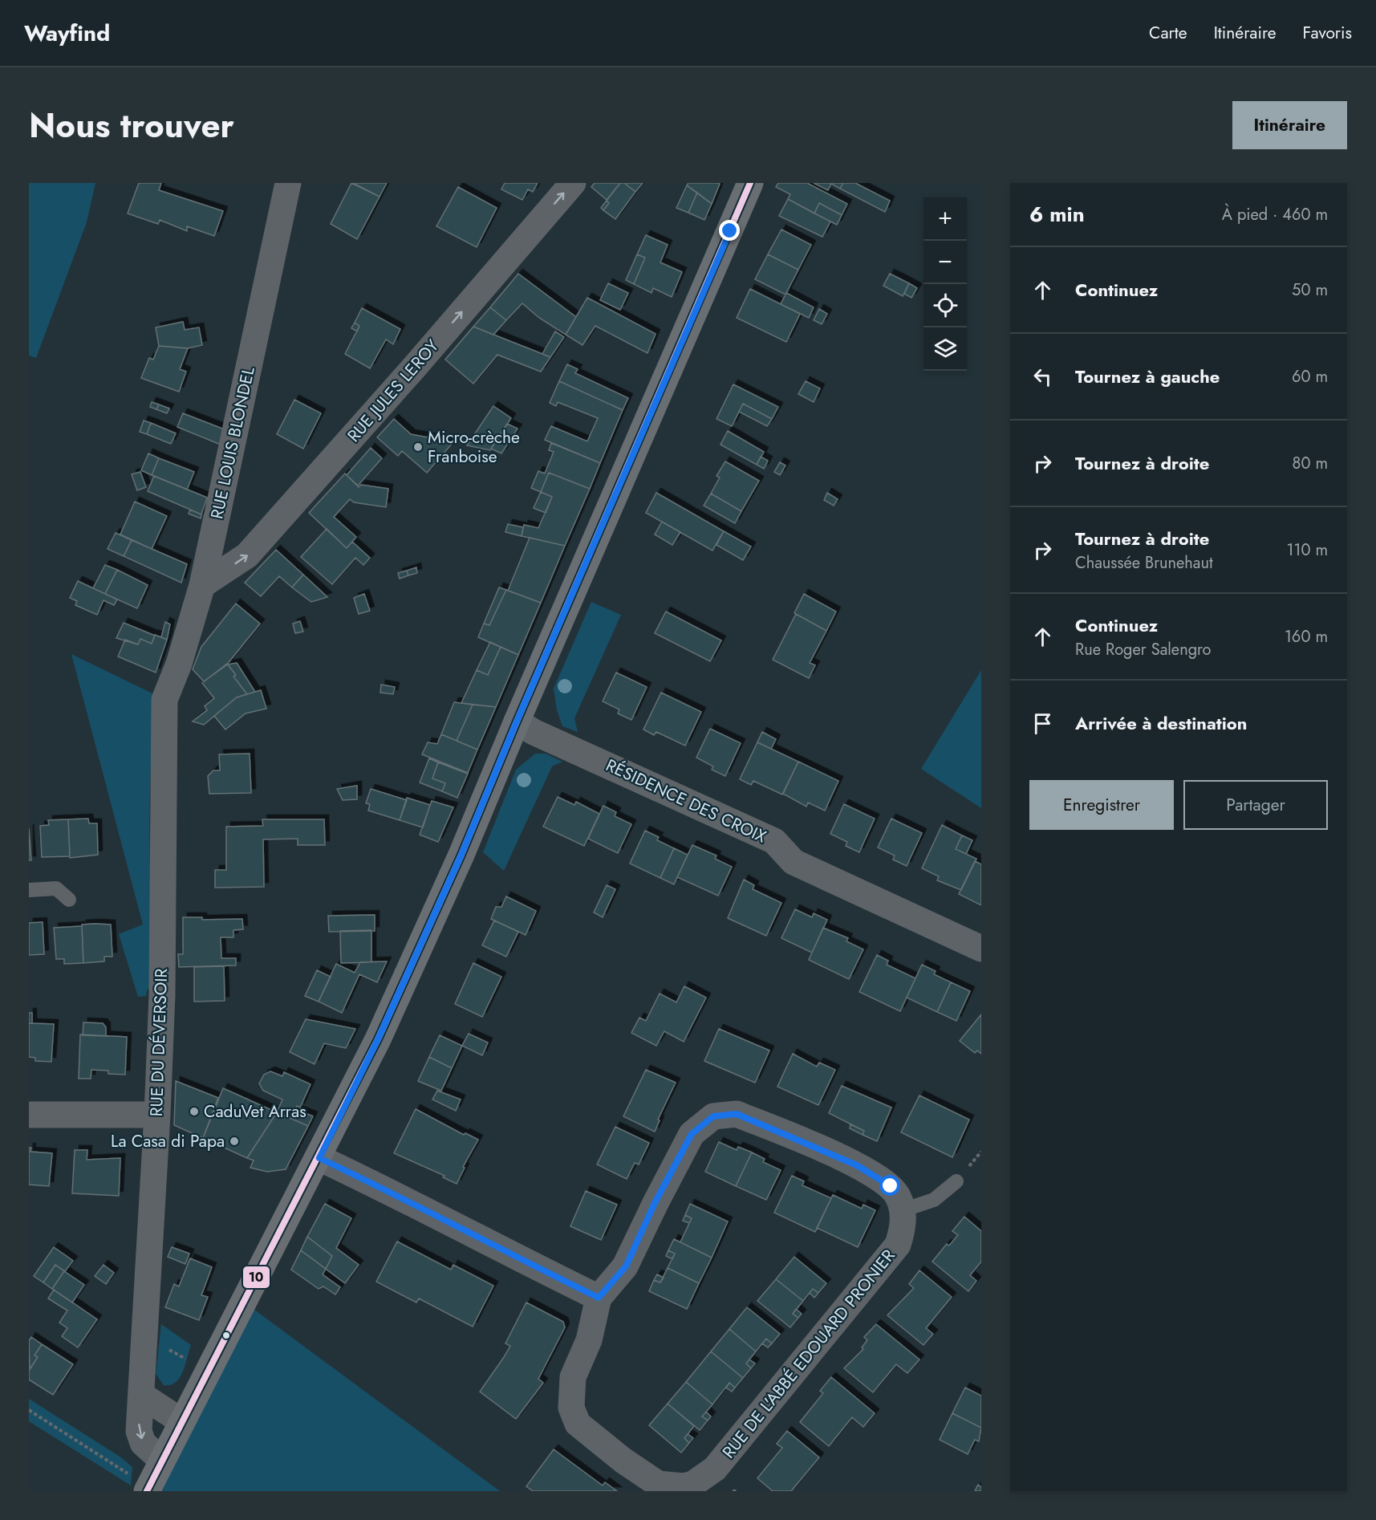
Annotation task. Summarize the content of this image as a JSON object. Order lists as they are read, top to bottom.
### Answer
{
  "streets": {
    "street": [
      "RUE JULES LEROY",
      "RUE LOUIS BLONDEL",
      "RÉSIDENCE DES CROIX",
      "RUE DU DÉVERSOIR",
      "RUE DE L'ABBÉ EDOUARD PRONIER"
    ]
  },
  "crossings": [
    ["RUE JULES LEROY", "RUE LOUIS BLONDEL"],
    ["RUE LOUIS BLONDEL", "RUE DU DÉVERSOIR"]
  ],
  "one_way": ["RUE JULES LEROY"],
  "places": ["Micro-crèche Franboise", "CaduVet Arras", "La Casa di Papa"],
  "lines": ["transit line 10"],
  "page": {
    "header": "Wayfind",
    "nav": ["Carte", "Itinéraire", "Favoris"],
    "title": "Nous trouver",
    "buttons": [
      "Itinéraire",
      ["Enregistrer", "Partager"]
    ],
    "heading": ["6 min", "À pied · 460 m"],
    "map_buttons": ["+", "−"],
    "list": [
      ["Continuez", "50 m"],
      ["Tournez à gauche", "60 m"],
      ["Tournez à droite", "80 m"],
      ["Tournez à droite", "Chaussée Brunehaut", "110 m"],
      ["Continuez", "Rue Roger Salengro", "160 m"],
      "Arrivée à destination"
    ]
  }
}
